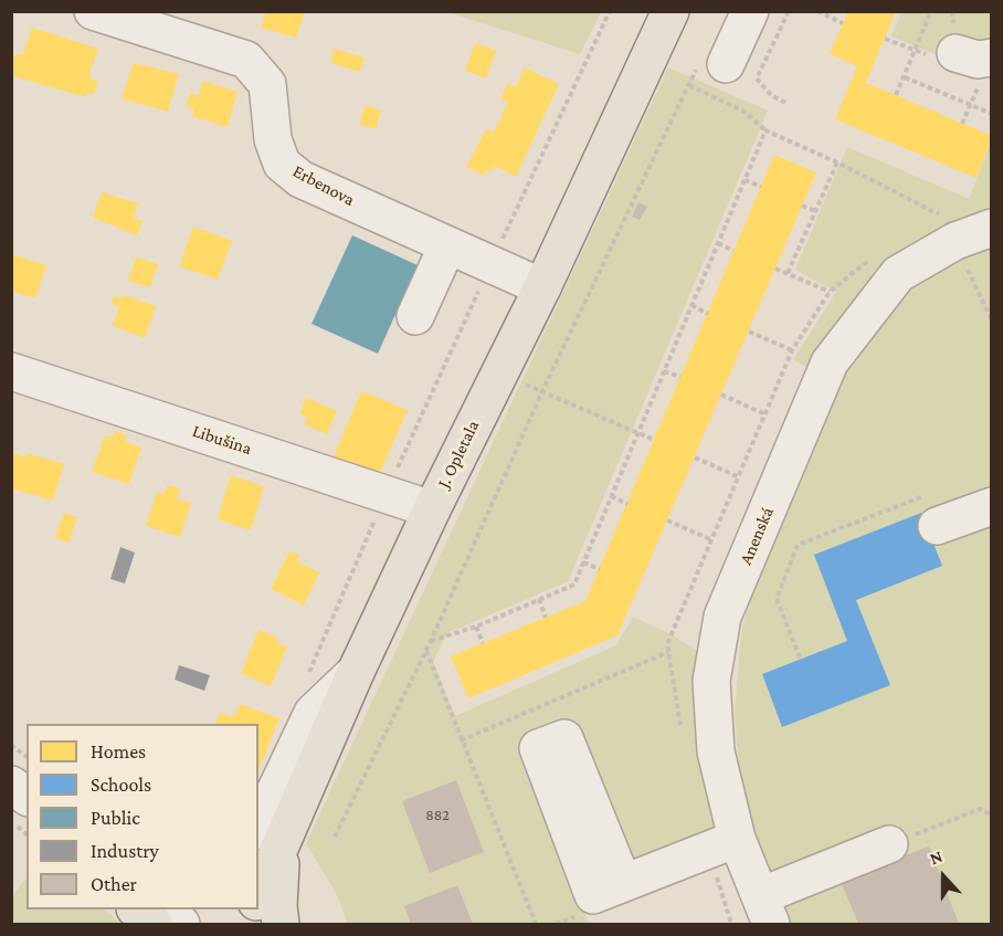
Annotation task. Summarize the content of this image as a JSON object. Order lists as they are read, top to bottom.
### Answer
{
  "streets": {
    "main road": ["J. Opletala"],
    "street": ["Erbenova", "Libušina", "Anenská"]
  },
  "crossings": [
    ["Erbenova", "J. Opletala"],
    ["Libušina", "J. Opletala"]
  ],
  "house_numbers": ["882"],
  "legend": [
    "Homes",
    "Schools",
    "Public",
    "Industry",
    "Other"
  ],
  "north": "top"
}
